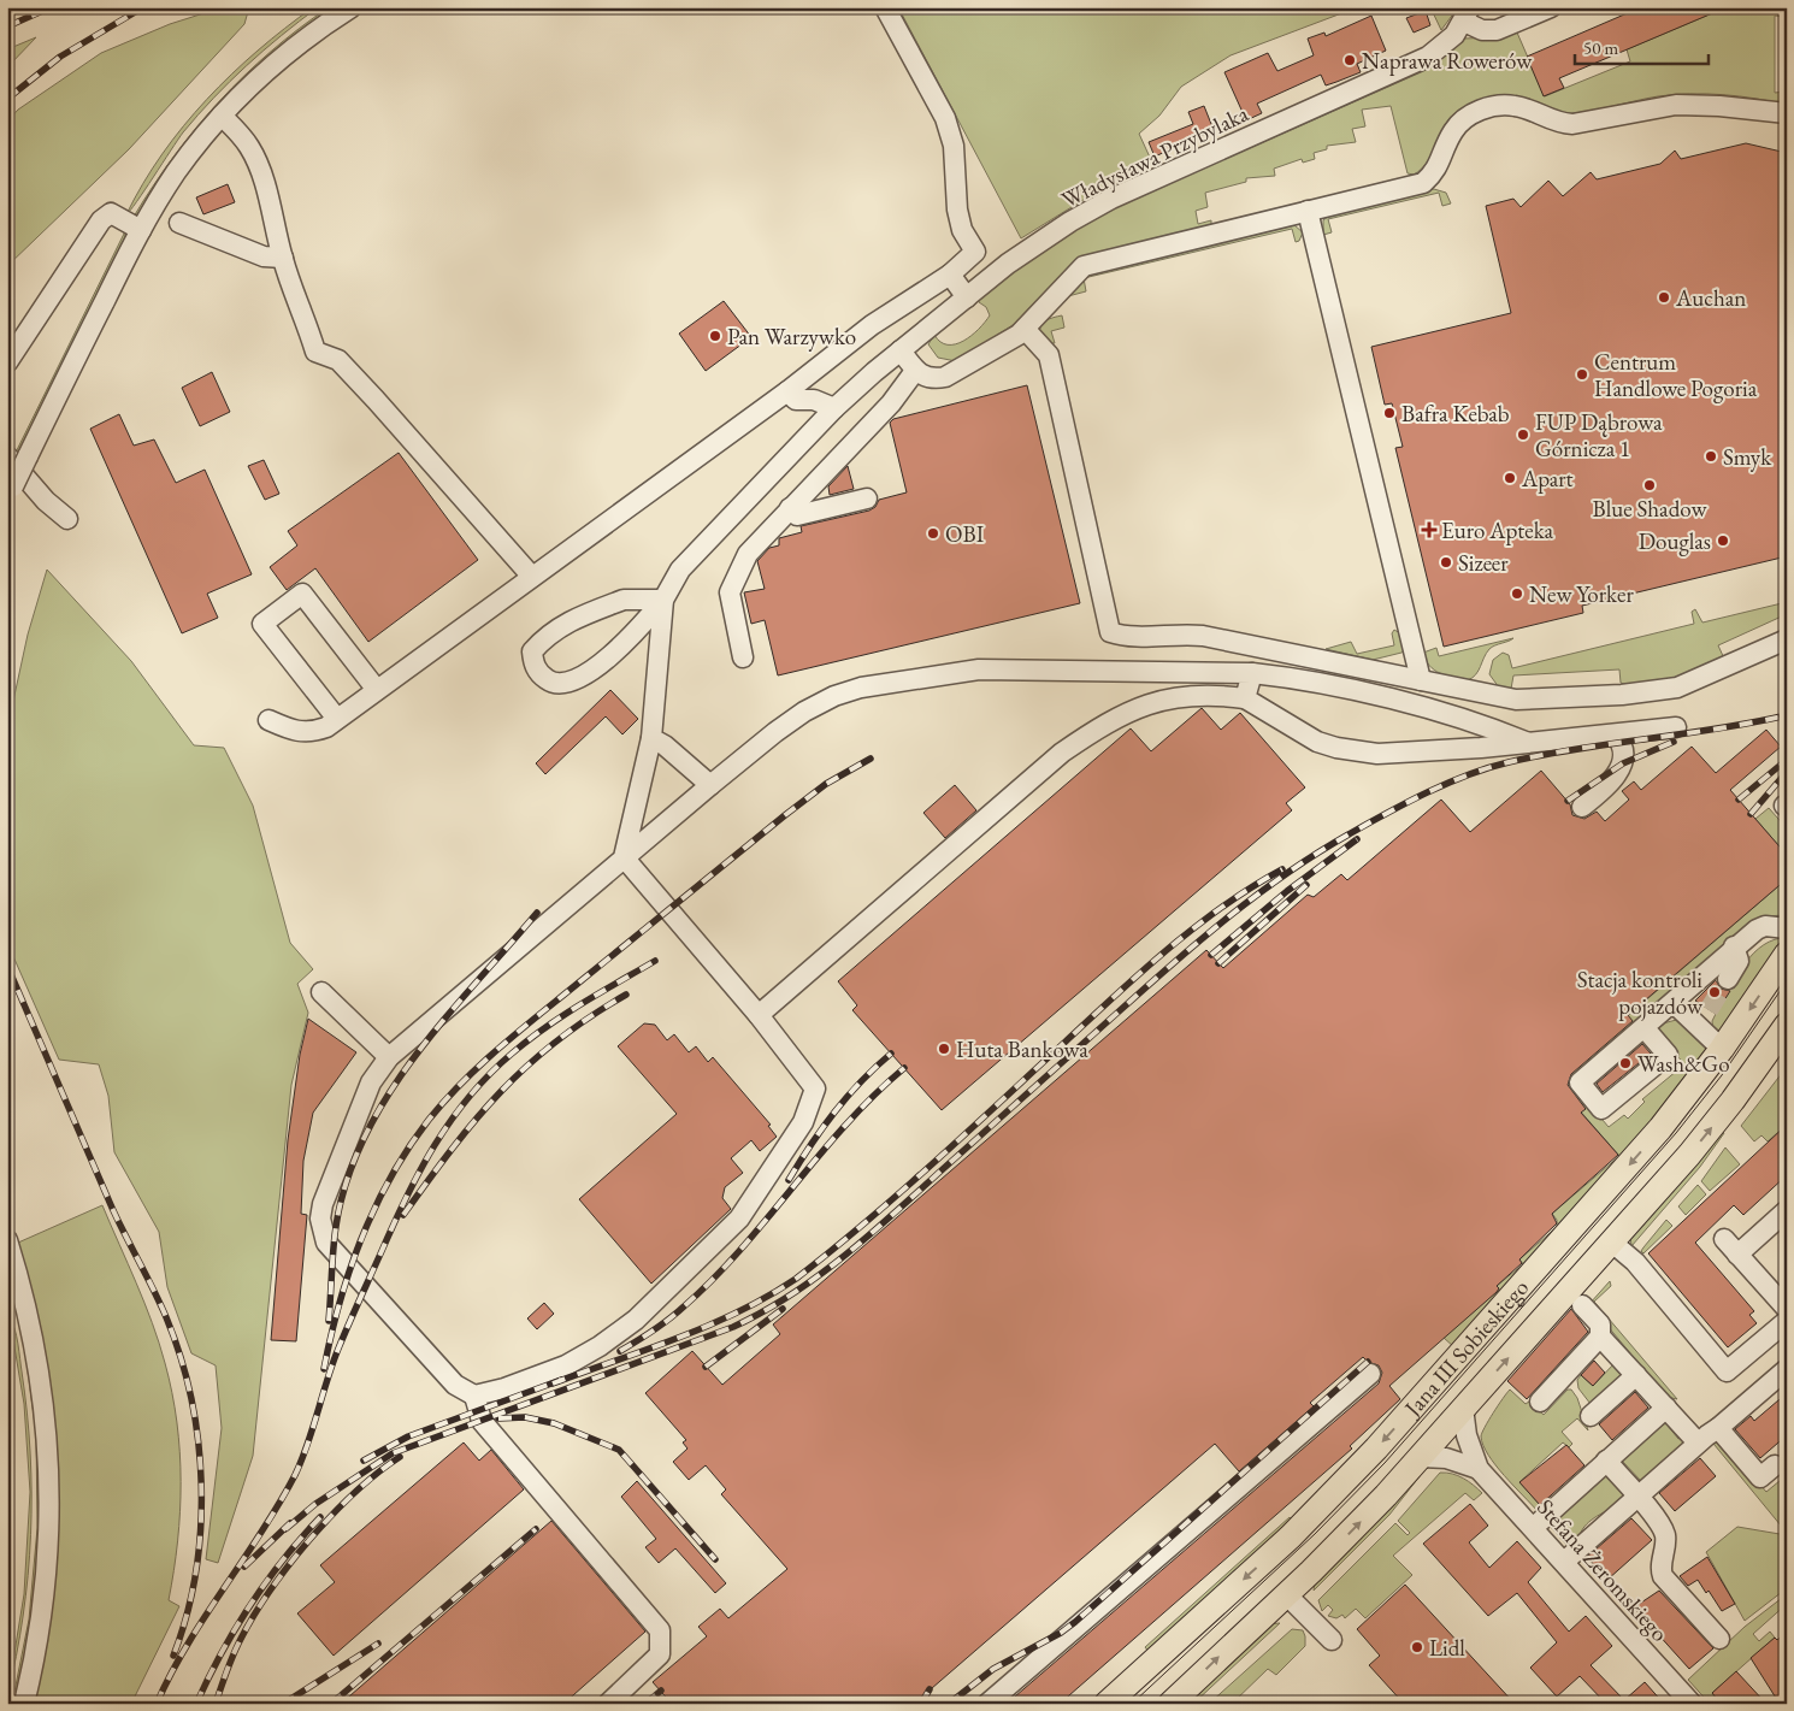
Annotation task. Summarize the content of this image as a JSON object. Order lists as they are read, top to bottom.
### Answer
{
  "streets": {
    "main road": ["Jana III Sobieskiego"],
    "street": ["Władysława Przybylaka", "Stefana Żeromskiego"]
  },
  "crossings": [
    ["Jana III Sobieskiego", "Stefana Żeromskiego"]
  ],
  "places": {
    "other": [
      "Naprawa Rowerów",
      "Auchan",
      "Pan Warzywko",
      "Centrum Handlowe Pogoria",
      "Bafra Kebab",
      "FUP Dąbrowa Górnicza 1",
      "Smyk",
      "Apart",
      "Blue Shadow",
      "OBI",
      "Douglas",
      "Sizeer",
      "New Yorker",
      "Stacja kontroli pojazdów",
      "Huta Bankowa",
      "Wash&Go",
      "Lidl"
    ],
    "health": ["Euro Apteka"]
  },
  "scale_bar": "50 m"
}
